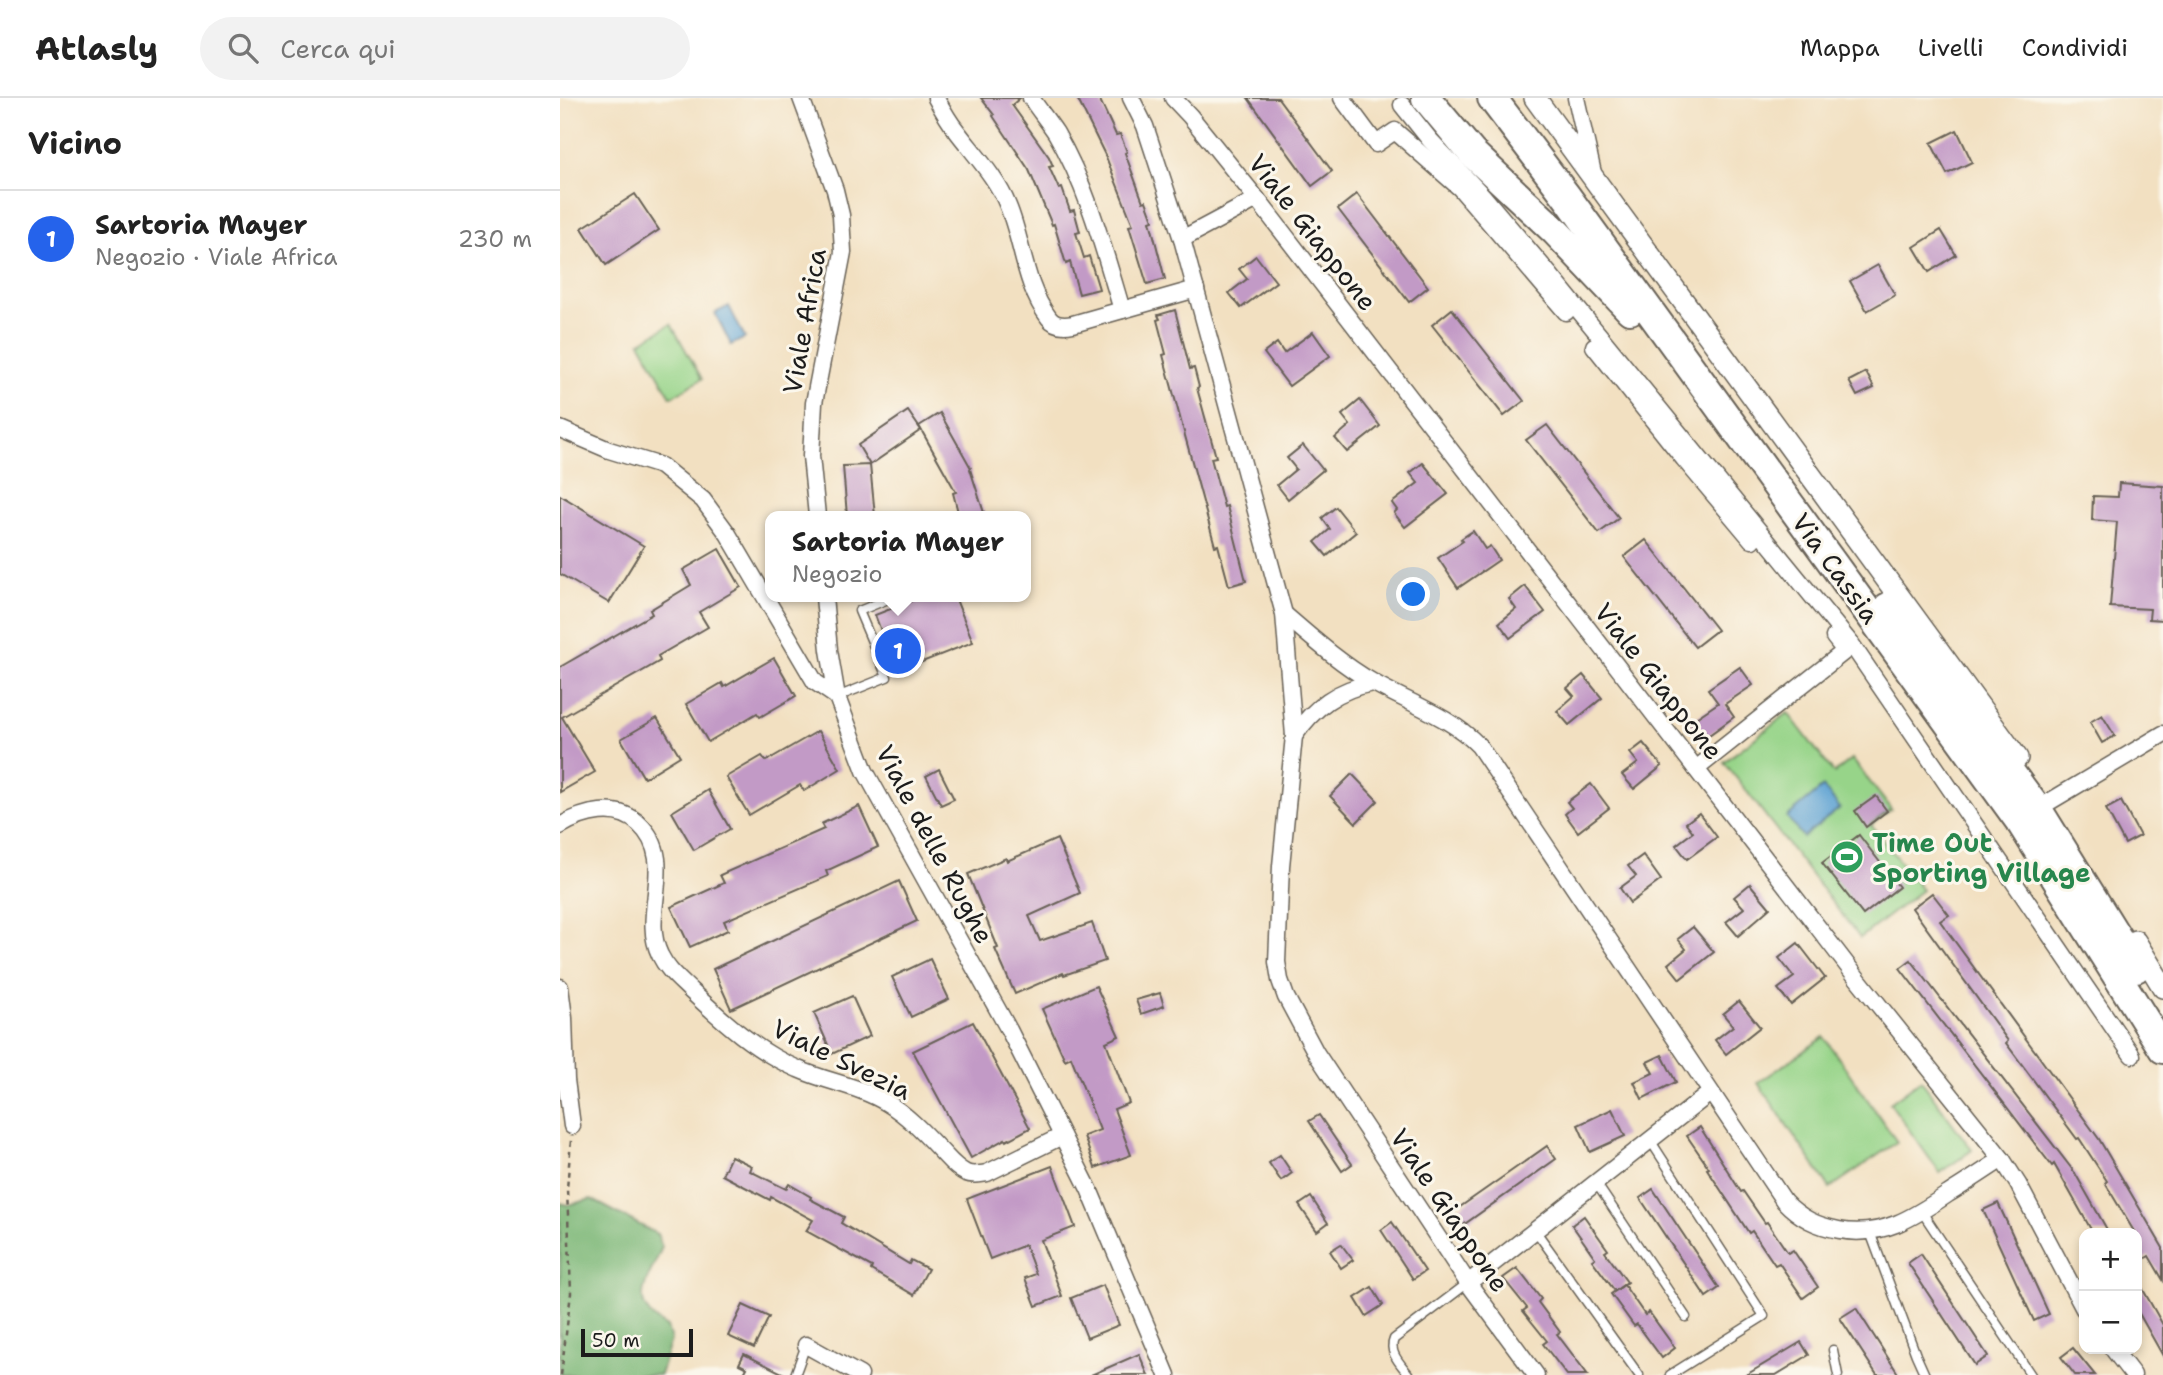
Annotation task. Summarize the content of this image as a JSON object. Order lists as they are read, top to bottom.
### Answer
{
  "streets": {
    "highway": ["Via Cassia"],
    "street": [
      "Viale Giappone",
      "Viale Africa",
      "Viale delle Rughe",
      "Viale Svezia"
    ]
  },
  "crossings": [
    ["Viale delle Rughe", "Viale Svezia"]
  ],
  "places": {
    "sports": ["Time Out Sporting Village"]
  },
  "scale_bar": "50 m",
  "page": {
    "header": "Atlasly",
    "search": "Cerca qui",
    "nav": ["Mappa", "Livelli", "Condividi"],
    "heading": "Vicino",
    "list": [
      {
        "mark": "1",
        "name": "Sartoria Mayer",
        "note": "Negozio · Viale Africa",
        "value": "230 m"
      }
    ],
    "popup": ["Sartoria Mayer", "Negozio"],
    "pins": "1",
    "map_buttons": ["+", "−"],
    "scale": "50 m"
  }
}
